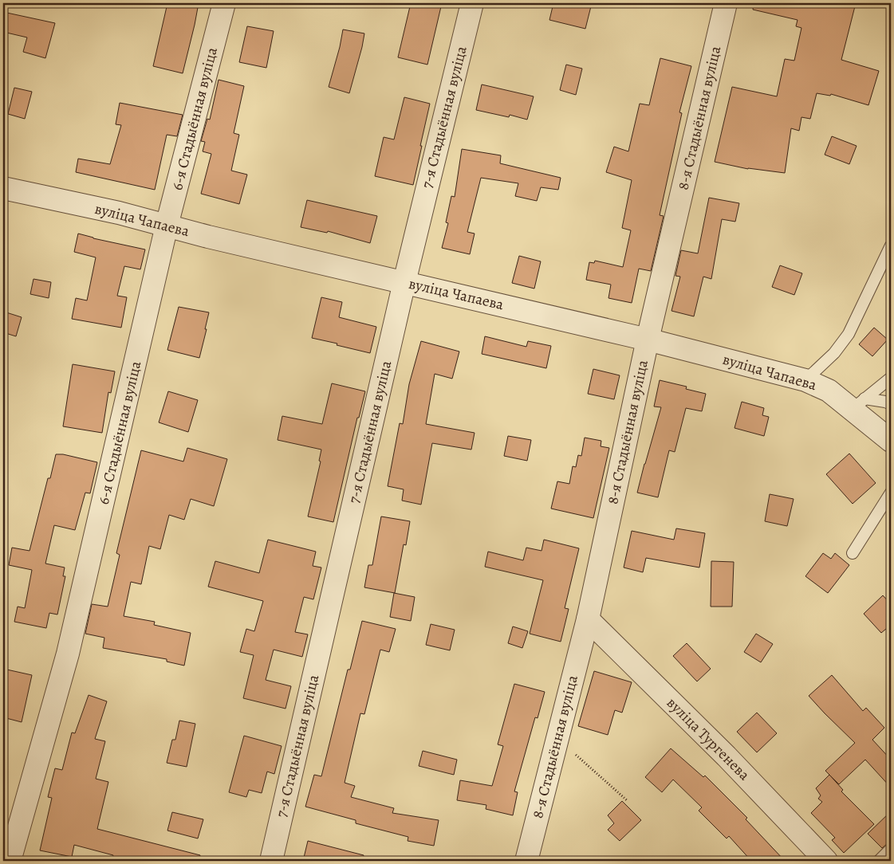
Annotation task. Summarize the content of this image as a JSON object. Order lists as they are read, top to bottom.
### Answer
{
  "streets": {
    "street": [
      "7-я Стадыённая вуліца",
      "8-я Стадыённая вуліца",
      "6-я Стадыённая вуліца",
      "вуліца Чапаева",
      "вуліца Тургенева"
    ]
  },
  "crossings": [
    ["7-я Стадыённая вуліца", "вуліца Чапаева"],
    ["8-я Стадыённая вуліца", "вуліца Чапаева"],
    ["8-я Стадыённая вуліца", "вуліца Тургенева"],
    ["6-я Стадыённая вуліца", "вуліца Чапаева"]
  ]
}
